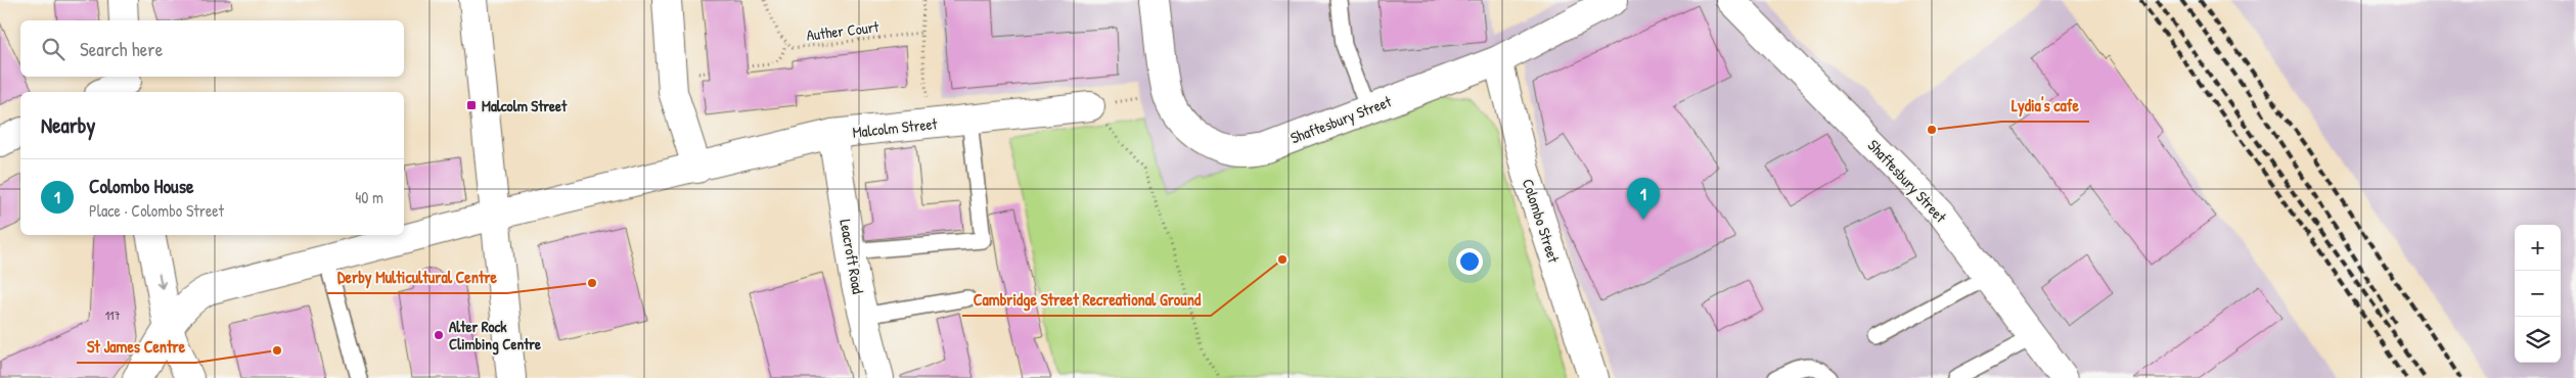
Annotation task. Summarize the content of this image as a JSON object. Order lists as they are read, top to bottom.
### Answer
{
  "streets": {
    "street": [
      "Shaftesbury Street",
      "Malcolm Street",
      "Colombo Street",
      "Leacroft Road"
    ],
    "path": ["Auther Court"]
  },
  "crossings": [
    ["Shaftesbury Street", "Colombo Street"],
    ["Malcolm Street", "Leacroft Road"]
  ],
  "places": {
    "transit": ["Malcolm Street"],
    "other": [
      "Lydia's cafe",
      "Cambridge Street Recreational Ground",
      "Derby Multicultural Centre",
      "Alter Rock Climbing Centre",
      "St James Centre"
    ]
  },
  "house_numbers": ["117"],
  "page": {
    "search": "Search here",
    "heading": "Nearby",
    "list": [
      {
        "mark": "1",
        "name": "Colombo House",
        "note": "Place · Colombo Street",
        "value": "40 m"
      }
    ],
    "pins": "1",
    "map_buttons": ["+", "−"]
  }
}
